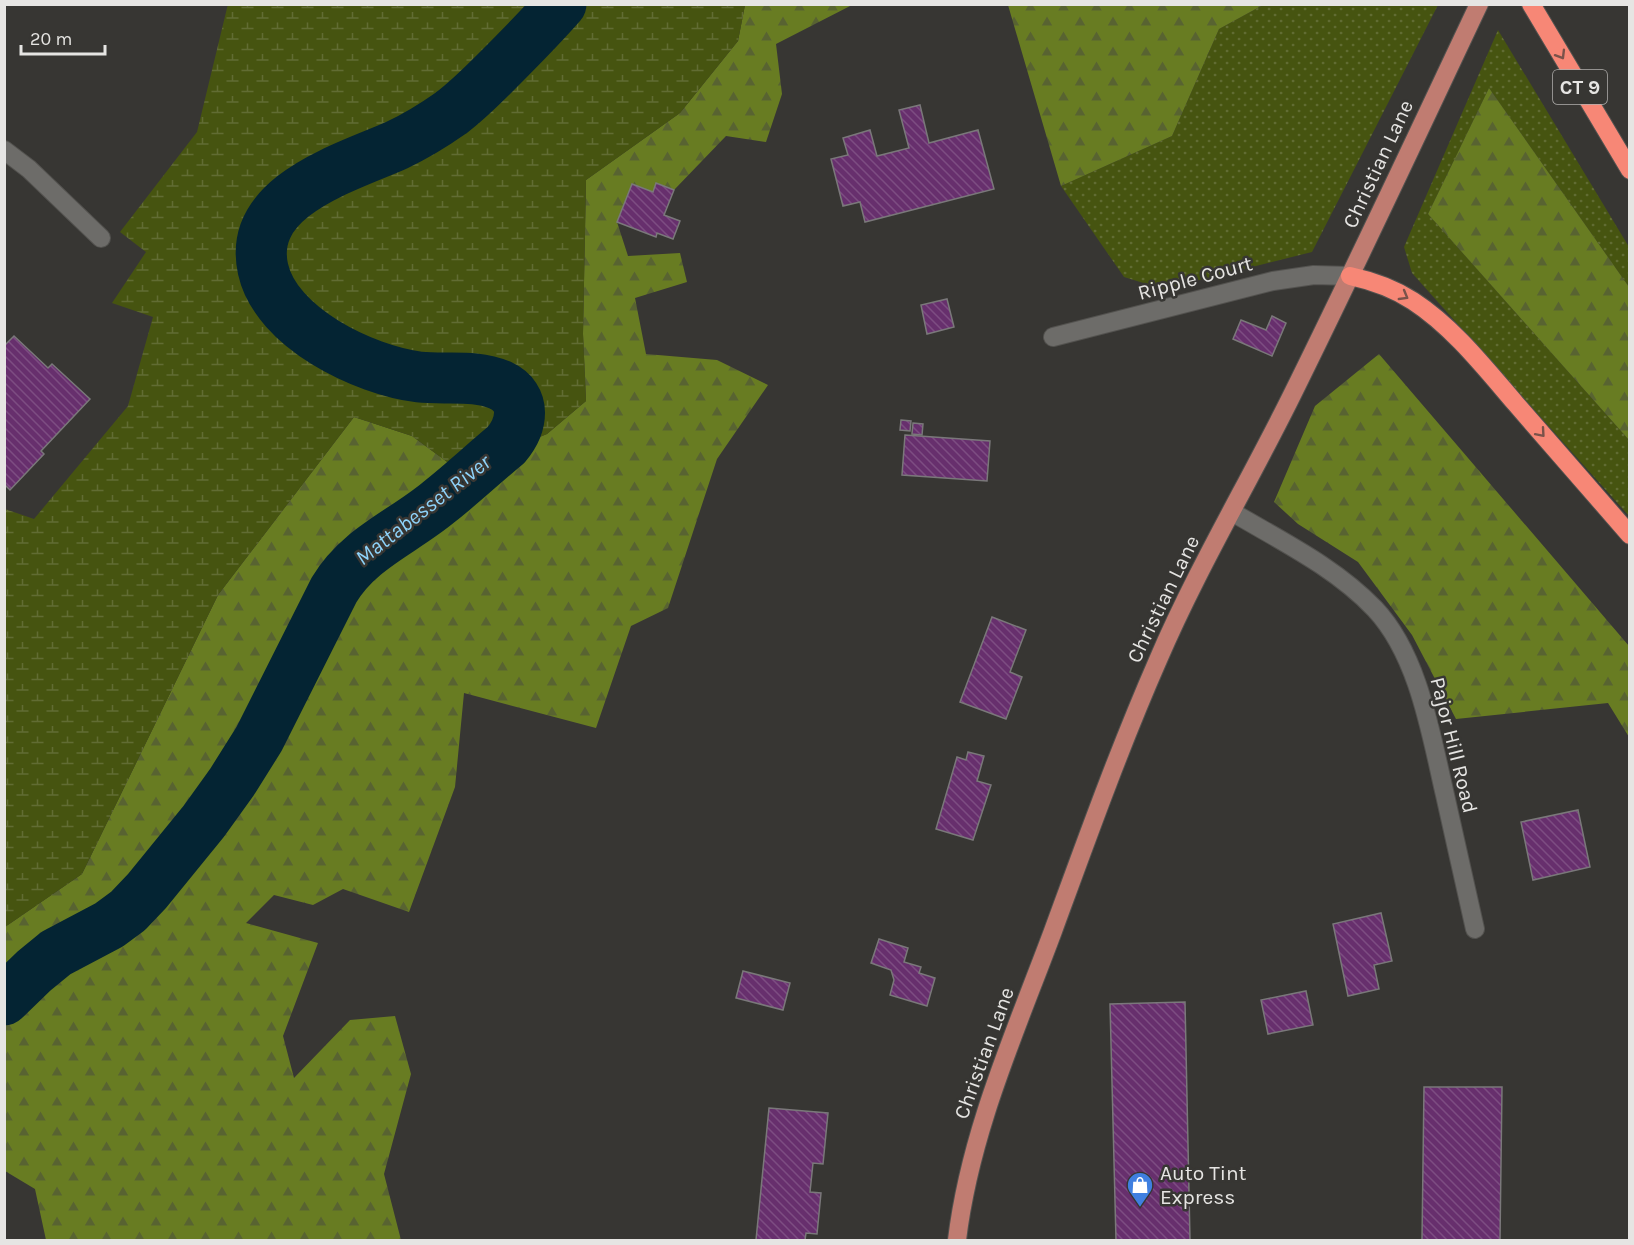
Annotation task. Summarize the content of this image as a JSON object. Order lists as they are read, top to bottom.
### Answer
{
  "streets": {
    "highway": ["CT 9"],
    "main road": ["Christian Lane"],
    "street": ["Ripple Court", "Pajor Hill Road"]
  },
  "crossings": [
    ["Christian Lane", "Ripple Court"],
    ["Christian Lane", "Pajor Hill Road"]
  ],
  "water": ["Mattabesset River"],
  "places": {
    "shop": ["Auto Tint Express"]
  },
  "scale_bar": "20 m"
}
